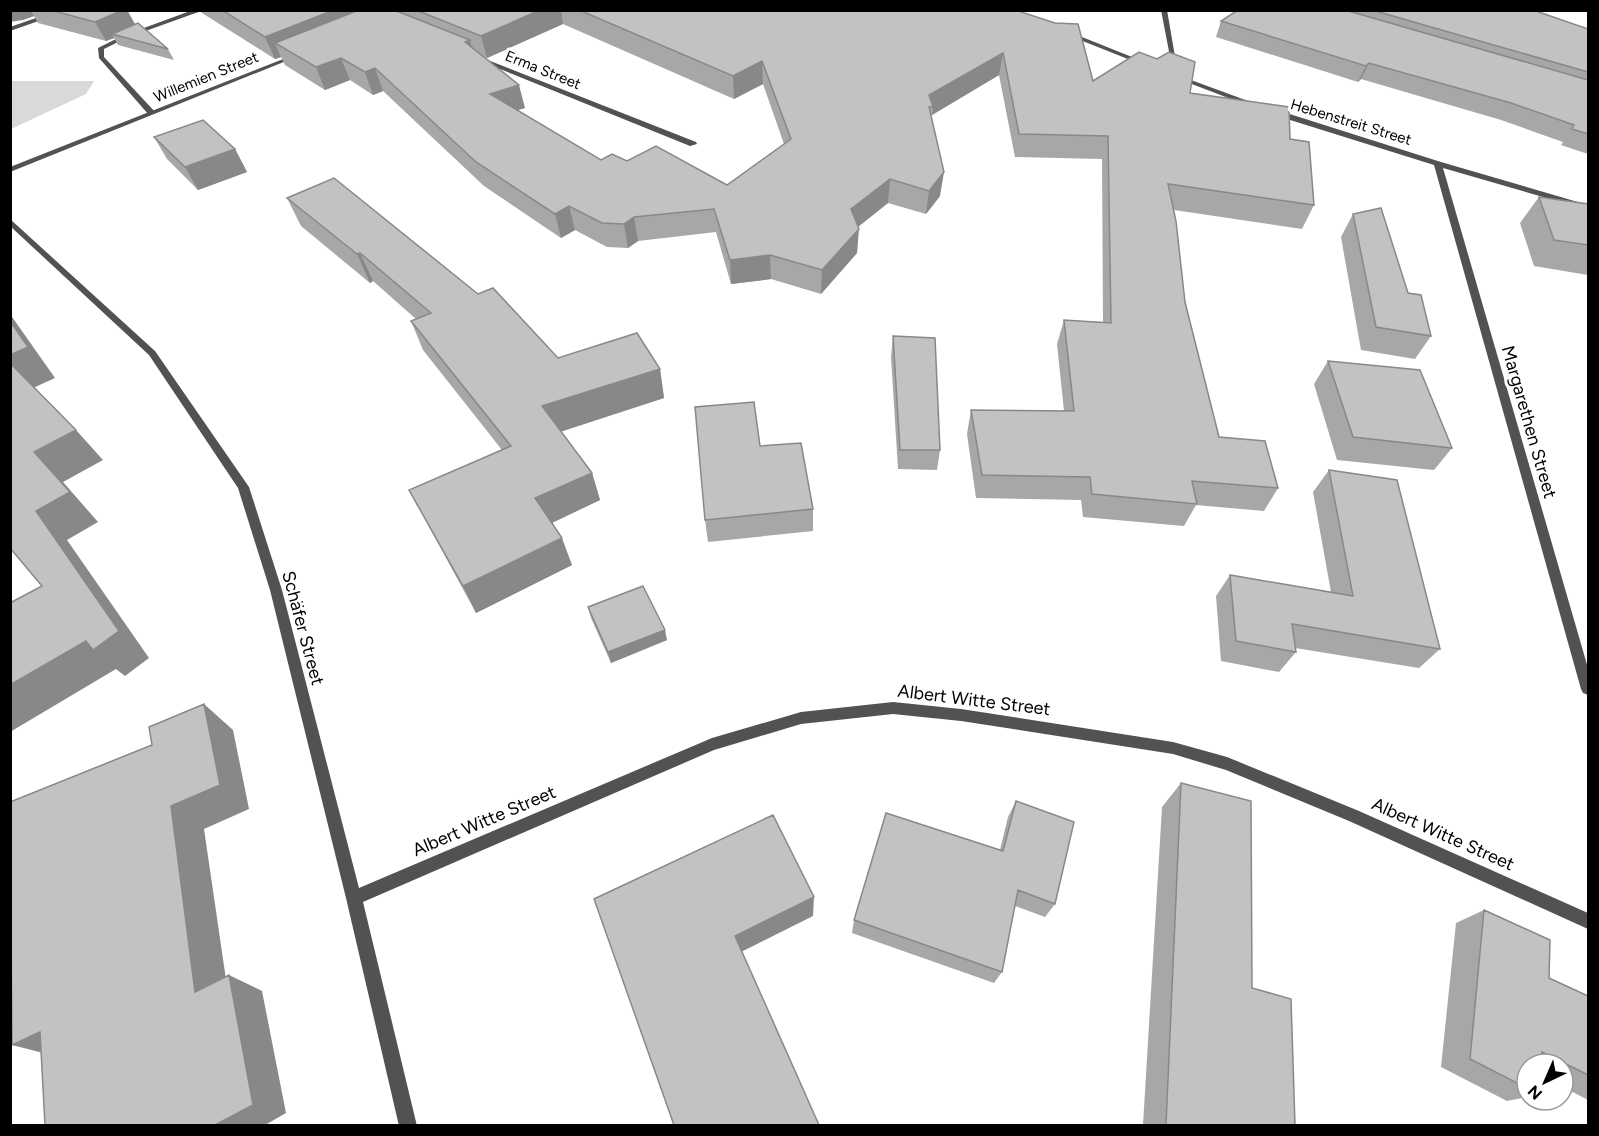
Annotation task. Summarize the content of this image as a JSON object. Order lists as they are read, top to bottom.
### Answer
{
  "streets": {
    "street": [
      "Erma Street",
      "Willemien Street",
      "Hebenstreit Street",
      "Margarethen Street",
      "Schäfer Street",
      "Albert Witte Street"
    ]
  },
  "crossings": [
    ["Hebenstreit Street", "Margarethen Street"],
    ["Schäfer Street", "Albert Witte Street"]
  ],
  "north": "bottom left"
}
